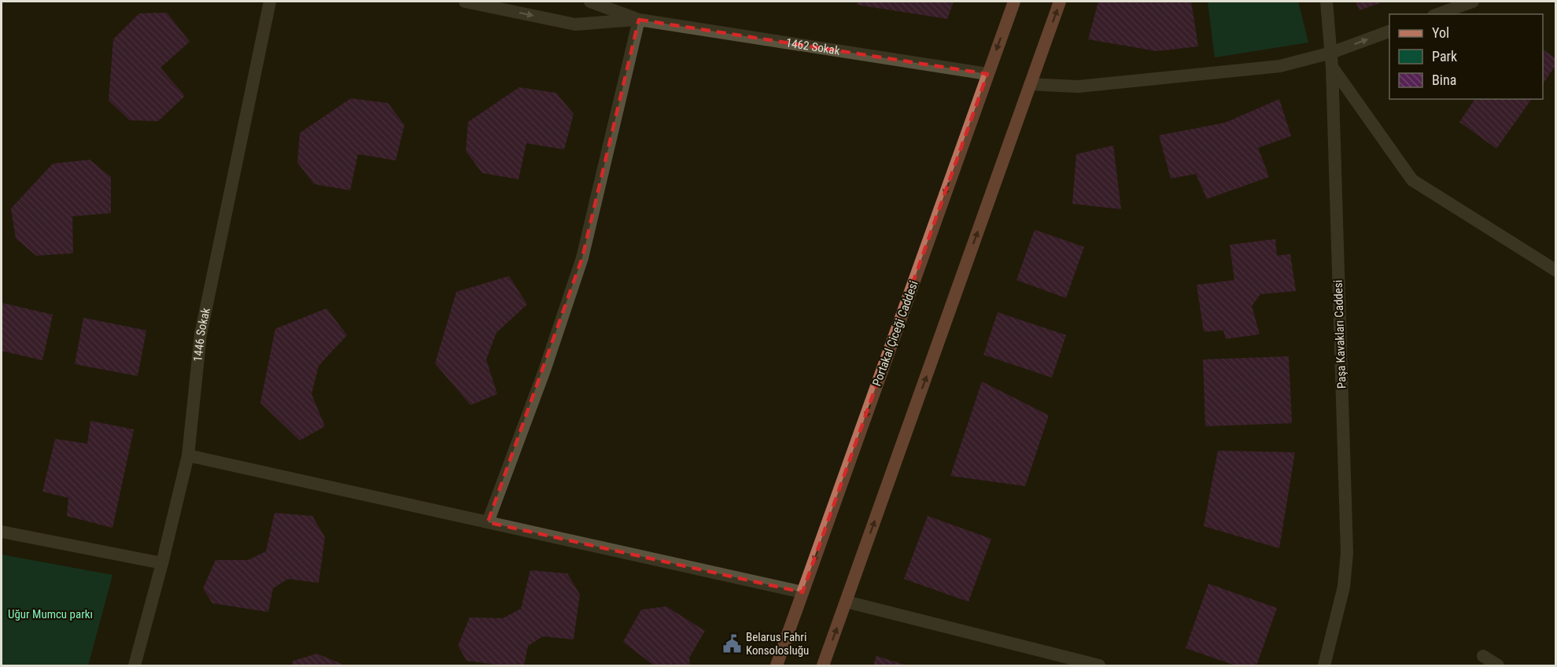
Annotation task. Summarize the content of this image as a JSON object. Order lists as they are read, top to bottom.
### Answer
{
  "streets": {
    "main road": ["Portakal Çiceği Caddesi"],
    "street": ["1462 Sokak", "1446 Sokak", "Paşa Kavakları Caddesi"]
  },
  "crossings": [
    ["1462 Sokak", "Portakal Çiceği Caddesi"]
  ],
  "parks": ["Uğur Mumcu parkı"],
  "places": {
    "public building": ["Belarus Fahri Konsolosluğu"]
  },
  "legend": ["Yol", "Park", "Bina"]
}
